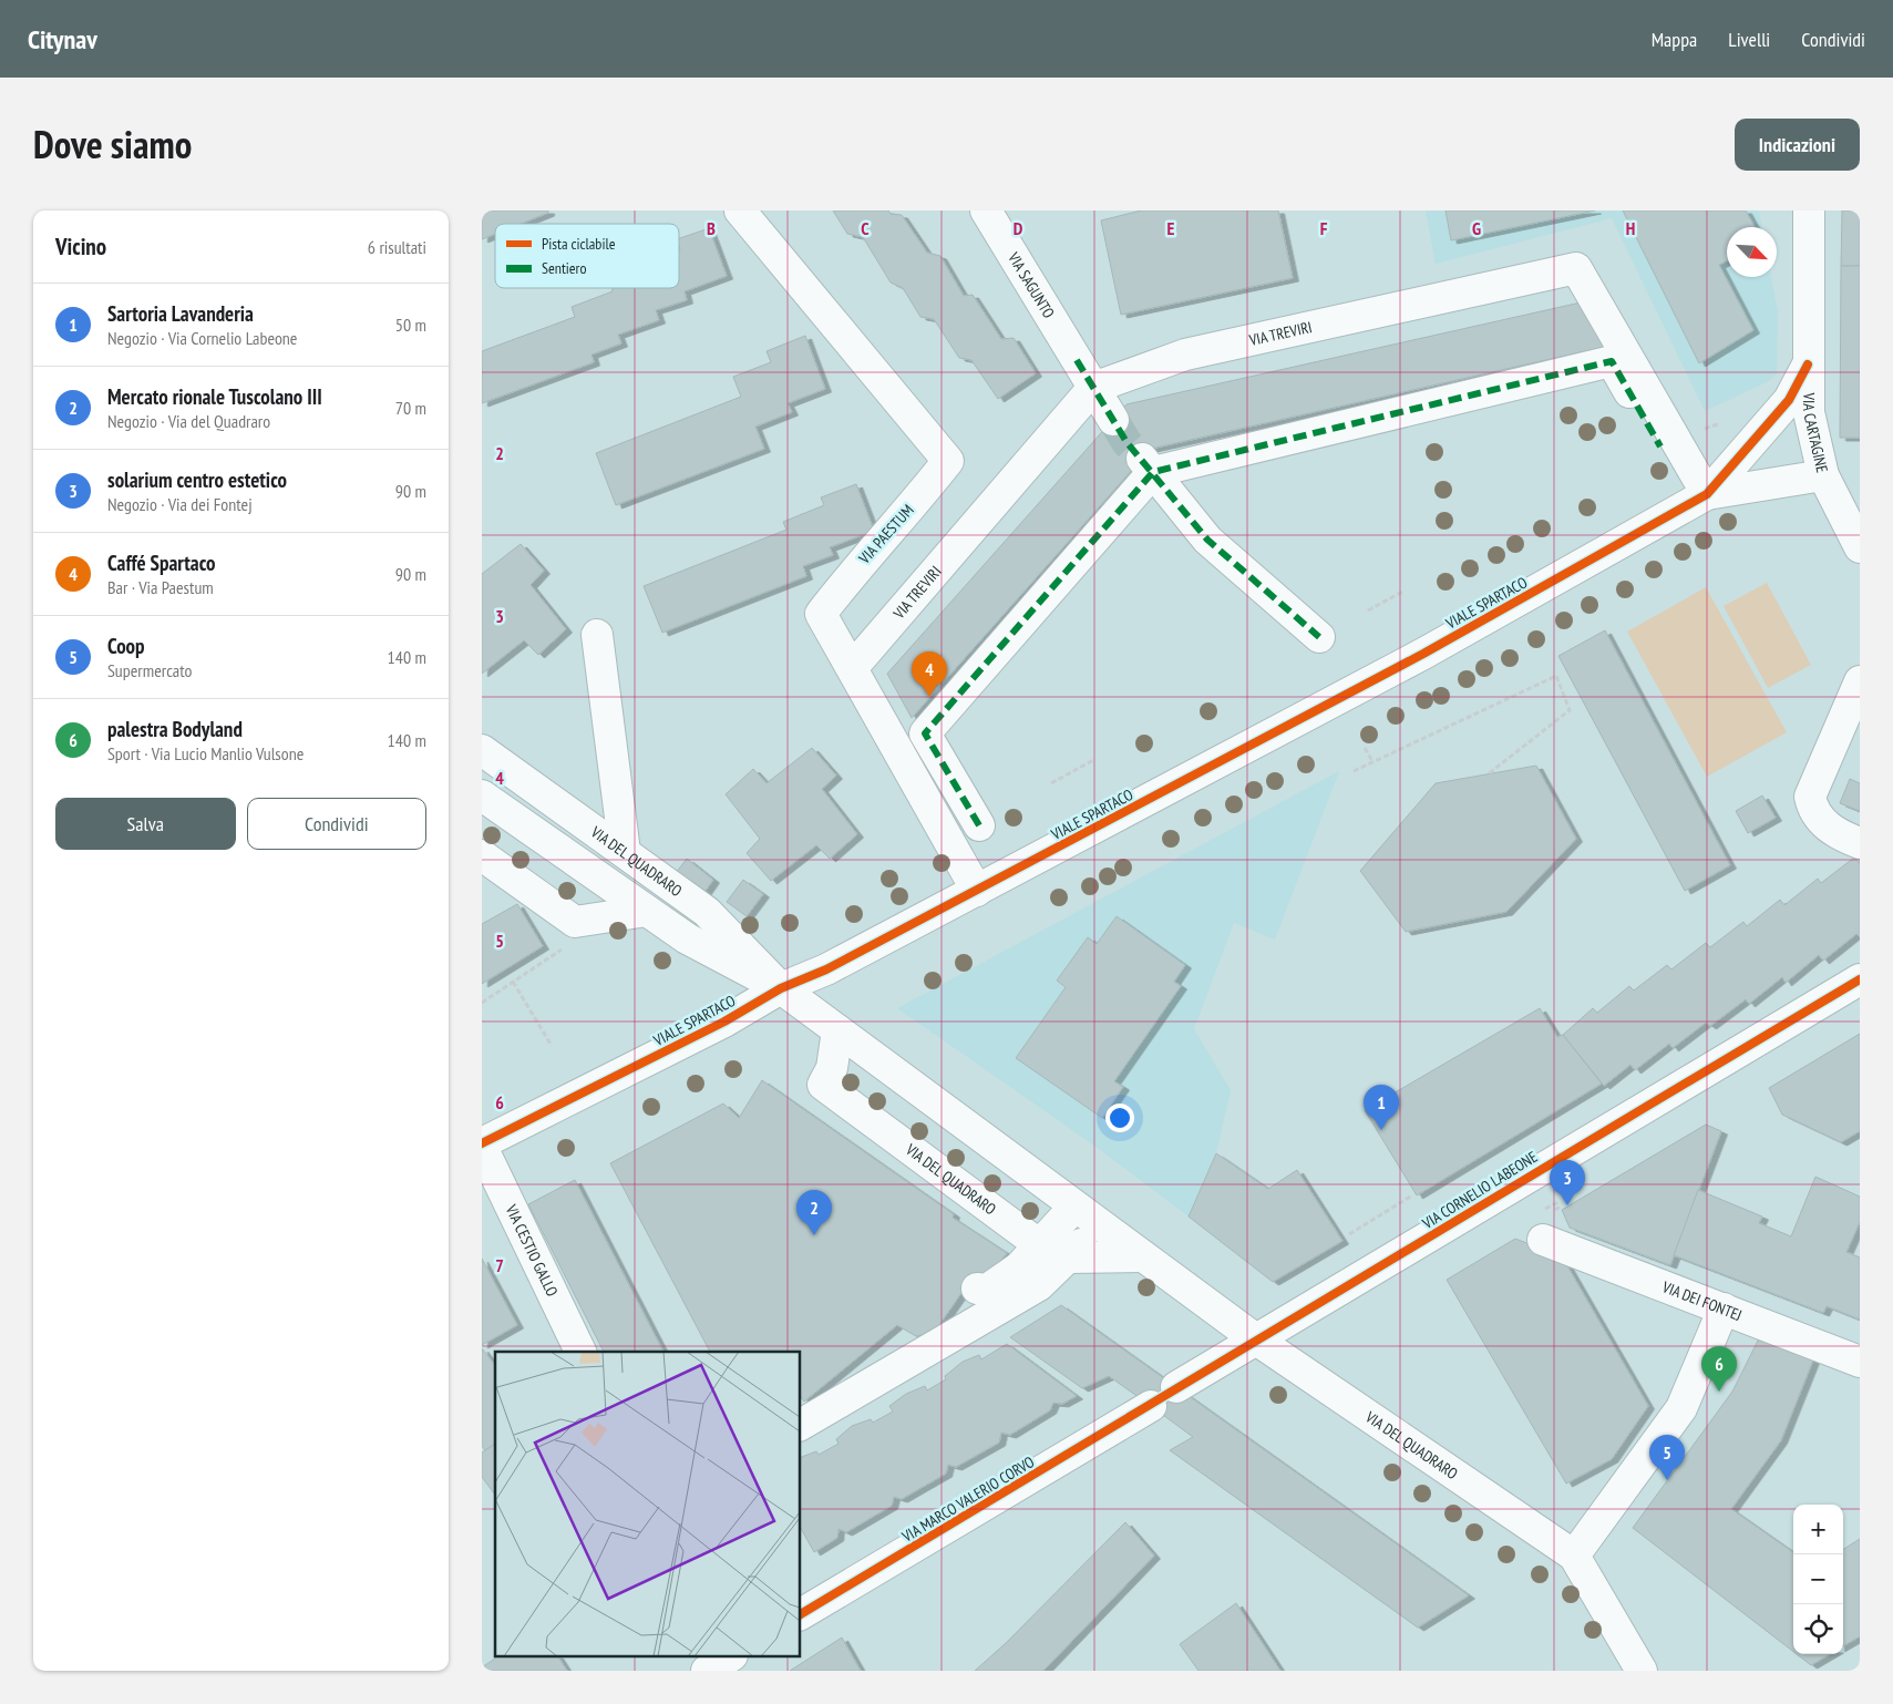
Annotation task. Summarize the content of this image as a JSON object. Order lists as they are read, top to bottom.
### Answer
{
  "streets": {
    "street": [
      "VIA SAGUNTO",
      "VIA TREVIRI",
      "VIA CARTAGINE",
      "VIA PAESTUM",
      "VIALE SPARTACO",
      "VIA DEL QUADRARO",
      "VIA CORNELIO LABEONE",
      "VIA CESTIO GALLO",
      "VIA DEI FONTEJ",
      "VIA MARCO VALERIO CORVO"
    ]
  },
  "crossings": [
    ["VIA SAGUNTO", "VIA TREVIRI"],
    ["VIA TREVIRI", "VIA PAESTUM"],
    ["VIA TREVIRI", "VIALE SPARTACO"],
    ["VIA PAESTUM", "VIALE SPARTACO"],
    ["VIALE SPARTACO", "VIA DEL QUADRARO"],
    ["VIALE SPARTACO", "VIA CESTIO GALLO"],
    ["VIA DEL QUADRARO", "VIA CORNELIO LABEONE"]
  ],
  "legend": ["Pista ciclabile", "Sentiero"],
  "north": "bottom right",
  "page": {
    "header": "Citynav",
    "nav": ["Mappa", "Livelli", "Condividi"],
    "title": "Dove siamo",
    "buttons": [
      "Indicazioni",
      ["Salva", "Condividi"]
    ],
    "heading": ["Vicino", "6 risultati"],
    "list": [
      {
        "mark": "1",
        "name": "Sartoria Lavanderia",
        "note": "Negozio · Via Cornelio Labeone",
        "value": "50 m"
      },
      {
        "mark": "2",
        "name": "Mercato rionale Tuscolano III",
        "note": "Negozio · Via del Quadraro",
        "value": "70 m"
      },
      {
        "mark": "3",
        "name": "solarium centro estetico",
        "note": "Negozio · Via dei Fontej",
        "value": "90 m"
      },
      {
        "mark": "4",
        "name": "Caffé Spartaco",
        "note": "Bar · Via Paestum",
        "value": "90 m"
      },
      {
        "mark": "5",
        "name": "Coop",
        "note": "Supermercato",
        "value": "140 m"
      },
      {
        "mark": "6",
        "name": "palestra Bodyland",
        "note": "Sport · Via Lucio Manlio Vulsone",
        "value": "140 m"
      }
    ],
    "pins": [
      "4",
      "1",
      "3",
      "2",
      "6",
      "5"
    ],
    "map_buttons": ["+", "−"]
  },
  "grid": {
    "columns": [
      "B",
      "C",
      "D",
      "E",
      "F",
      "G",
      "H"
    ],
    "rows": [
      "2",
      "3",
      "4",
      "5",
      "6",
      "7"
    ]
  }
}
